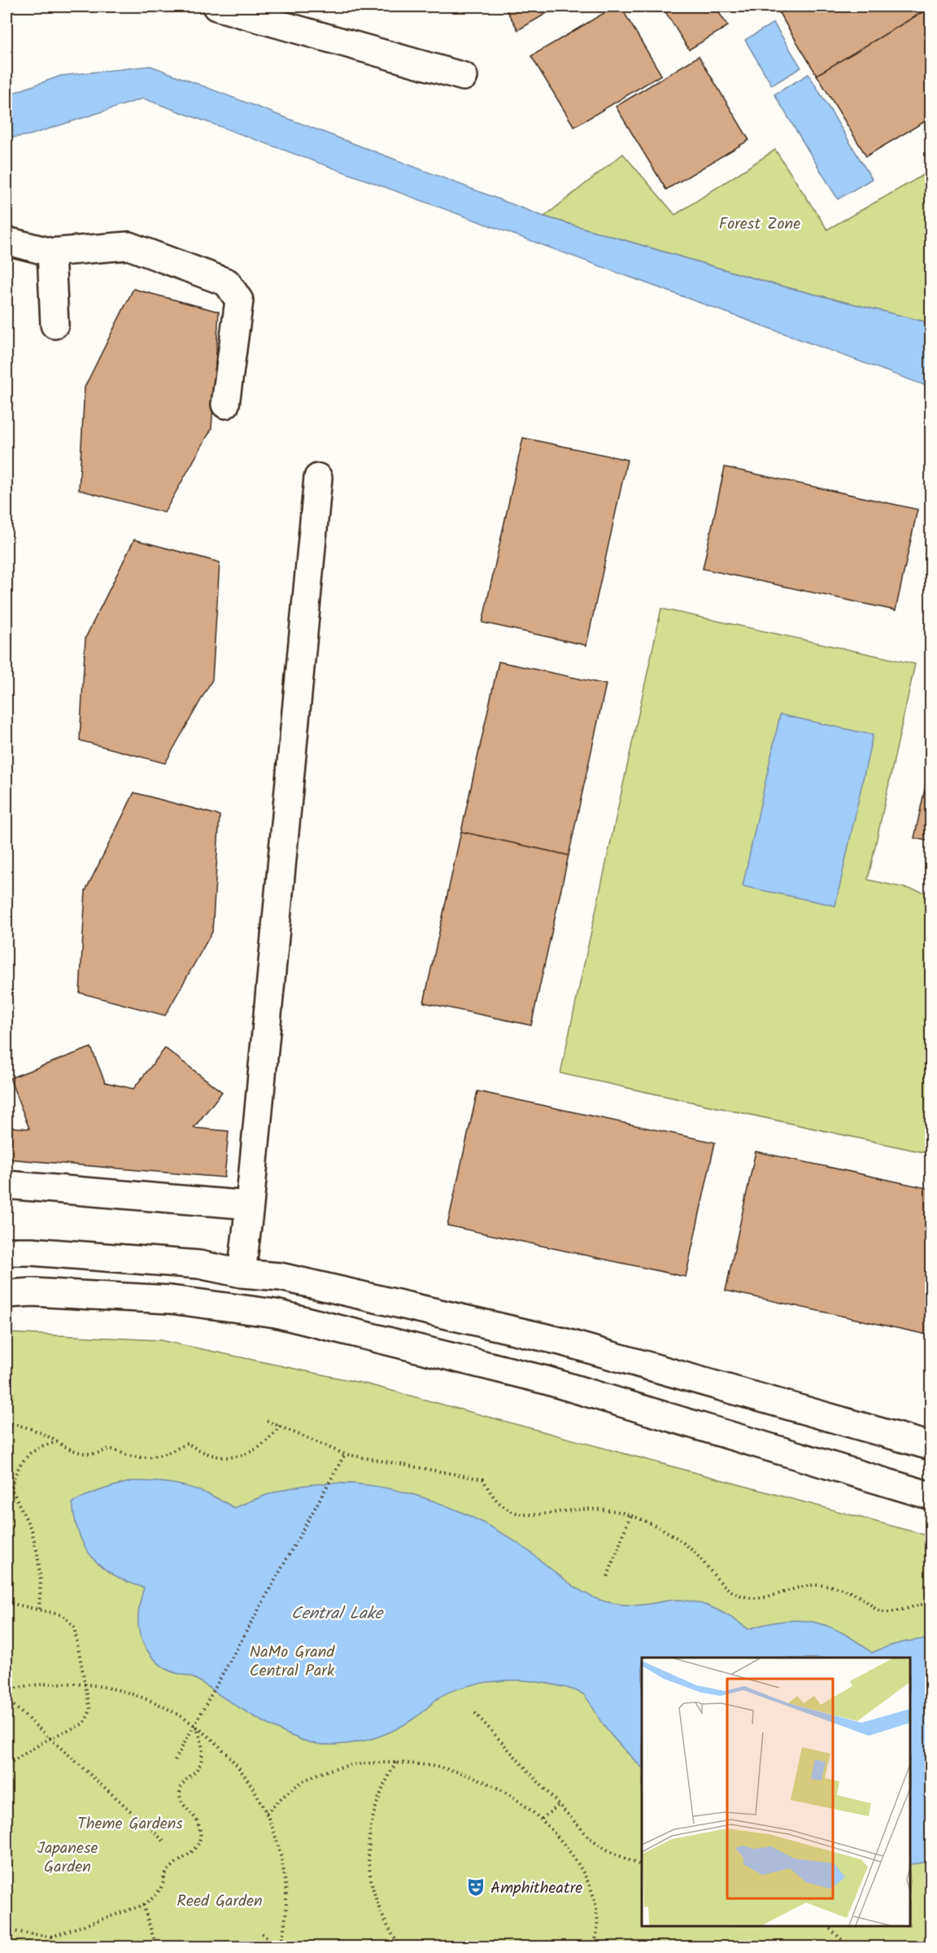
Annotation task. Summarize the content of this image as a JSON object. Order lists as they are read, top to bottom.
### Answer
{
  "water": ["Central Lake"],
  "parks": [
    "Forest Zone",
    "NaMo Grand Central Park",
    "Theme Gardens",
    "Japanese Garden",
    "Reed Garden"
  ],
  "places": {
    "theatre": ["Amphitheatre"]
  }
}
